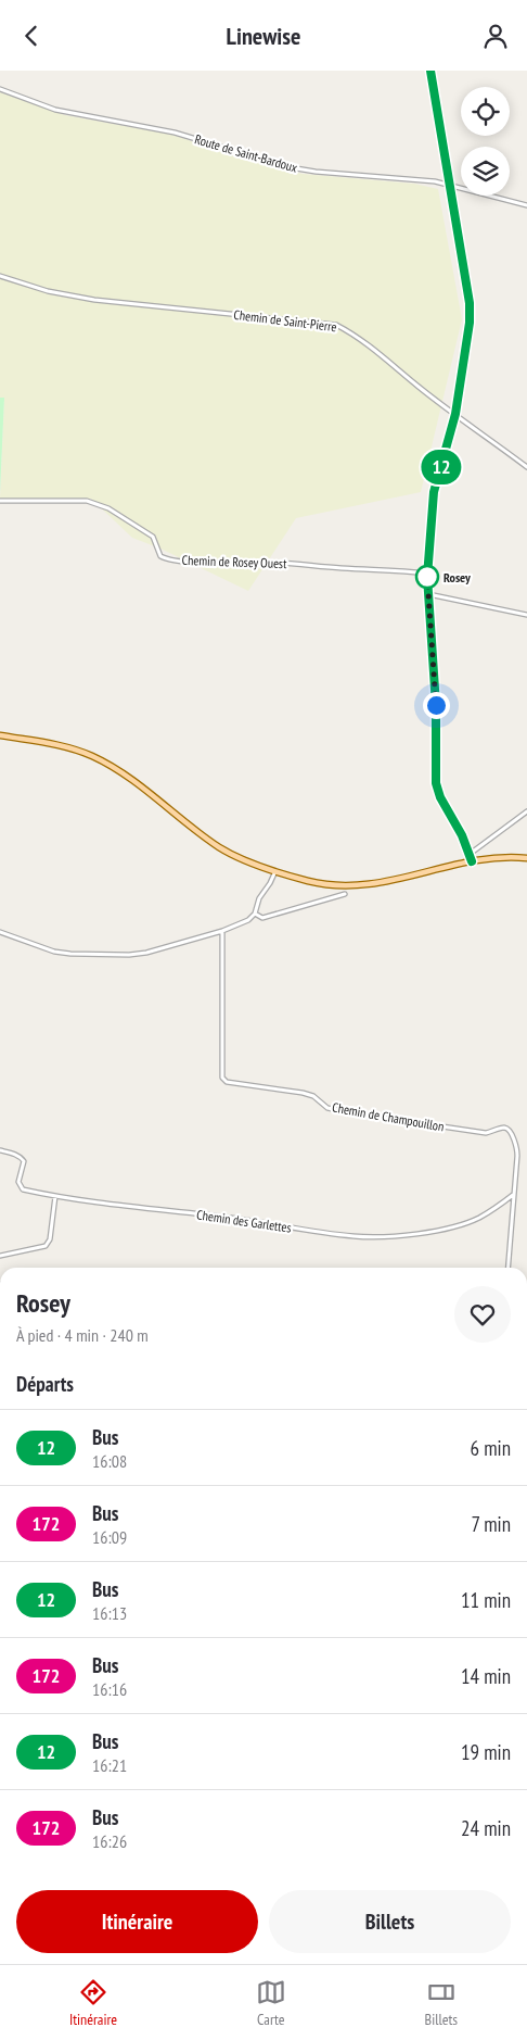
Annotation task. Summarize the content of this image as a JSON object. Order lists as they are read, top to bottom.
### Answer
{
  "streets": {
    "street": [
      "Route de Saint-Bardoux",
      "Chemin de Saint-Pierre",
      "Chemin de Rosey Ouest",
      "Chemin de Champouillon",
      "Chemin des Garlettes"
    ]
  },
  "crossings": [
    ["Chemin de Champouillon", "Chemin des Garlettes"]
  ],
  "places": ["Rosey"],
  "lines": ["bus line 12"],
  "page": {
    "header": "Linewise",
    "on_map": "12",
    "heading": [
      ["Rosey", "À pied · 4 min · 240 m"],
      "Départs"
    ],
    "list": [
      {
        "mark": "12",
        "name": "Bus",
        "note": "16:08",
        "value": "6 min"
      },
      {
        "mark": "172",
        "name": "Bus",
        "note": "16:09",
        "value": "7 min"
      },
      {
        "mark": "12",
        "name": "Bus",
        "note": "16:13",
        "value": "11 min"
      },
      {
        "mark": "172",
        "name": "Bus",
        "note": "16:16",
        "value": "14 min"
      },
      {
        "mark": "12",
        "name": "Bus",
        "note": "16:21",
        "value": "19 min"
      },
      {
        "mark": "172",
        "name": "Bus",
        "note": "16:26",
        "value": "24 min"
      }
    ],
    "buttons": ["Itinéraire", "Billets"],
    "tabs": ["Itinéraire", "Carte", "Billets"]
  }
}
